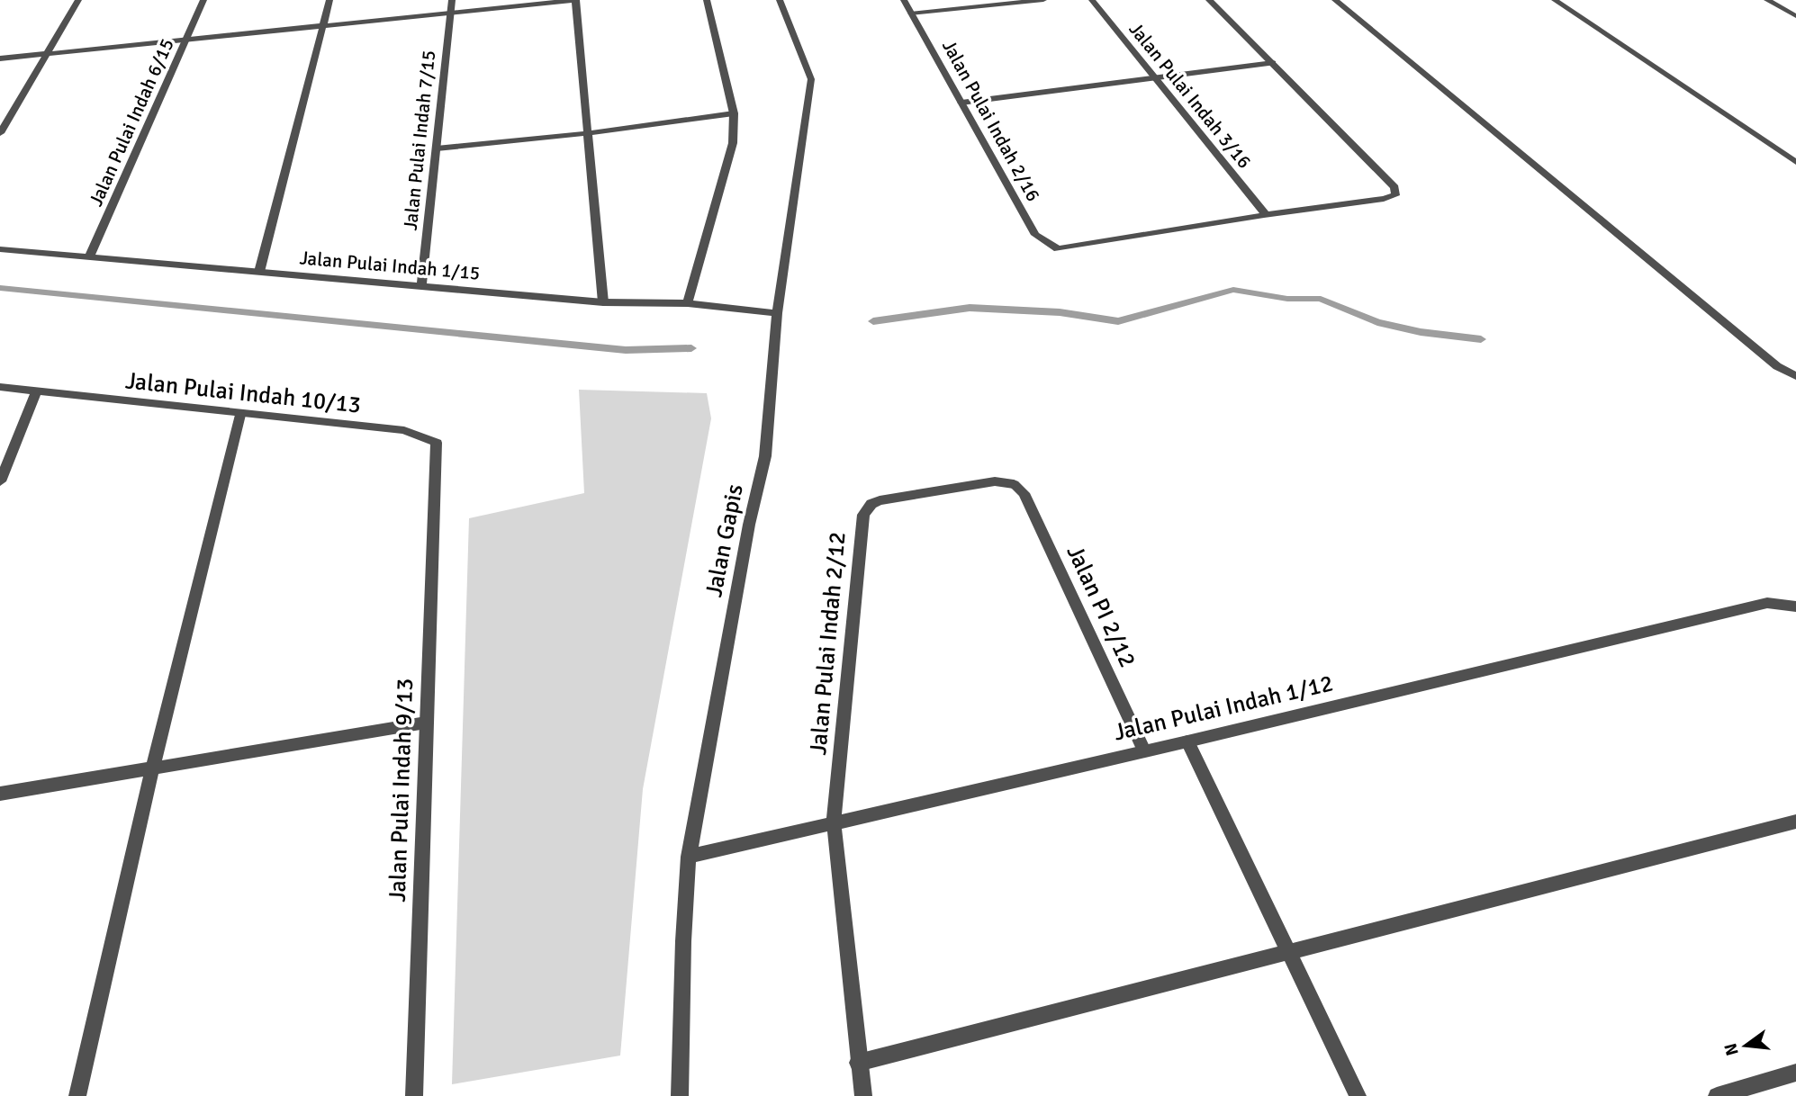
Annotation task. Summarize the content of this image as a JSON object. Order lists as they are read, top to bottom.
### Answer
{
  "streets": {
    "street": [
      "Jalan Pulai Indah 3/16",
      "Jalan Pulai Indah 2/16",
      "Jalan Pulai Indah 6/15",
      "Jalan Pulai Indah 7/15",
      "Jalan Pulai Indah 1/15",
      "Jalan Pulai Indah 10/13",
      "Jalan Gapis",
      "Jalan PI 2/12",
      "Jalan Pulai Indah 2/12",
      "Jalan Pulai Indah 1/12",
      "Jalan Pulai Indah 9/13"
    ]
  },
  "crossings": [
    ["Jalan Pulai Indah 3/16", "Jalan Pulai Indah 2/16"],
    ["Jalan Pulai Indah 6/15", "Jalan Pulai Indah 1/15"],
    ["Jalan Pulai Indah 7/15", "Jalan Pulai Indah 1/15"],
    ["Jalan Pulai Indah 1/15", "Jalan Gapis"],
    ["Jalan Pulai Indah 10/13", "Jalan Pulai Indah 9/13"],
    ["Jalan Gapis", "Jalan Pulai Indah 1/12"],
    ["Jalan PI 2/12", "Jalan Pulai Indah 2/12"],
    ["Jalan PI 2/12", "Jalan Pulai Indah 1/12"],
    ["Jalan Pulai Indah 2/12", "Jalan Pulai Indah 1/12"]
  ],
  "north": "left"
}
